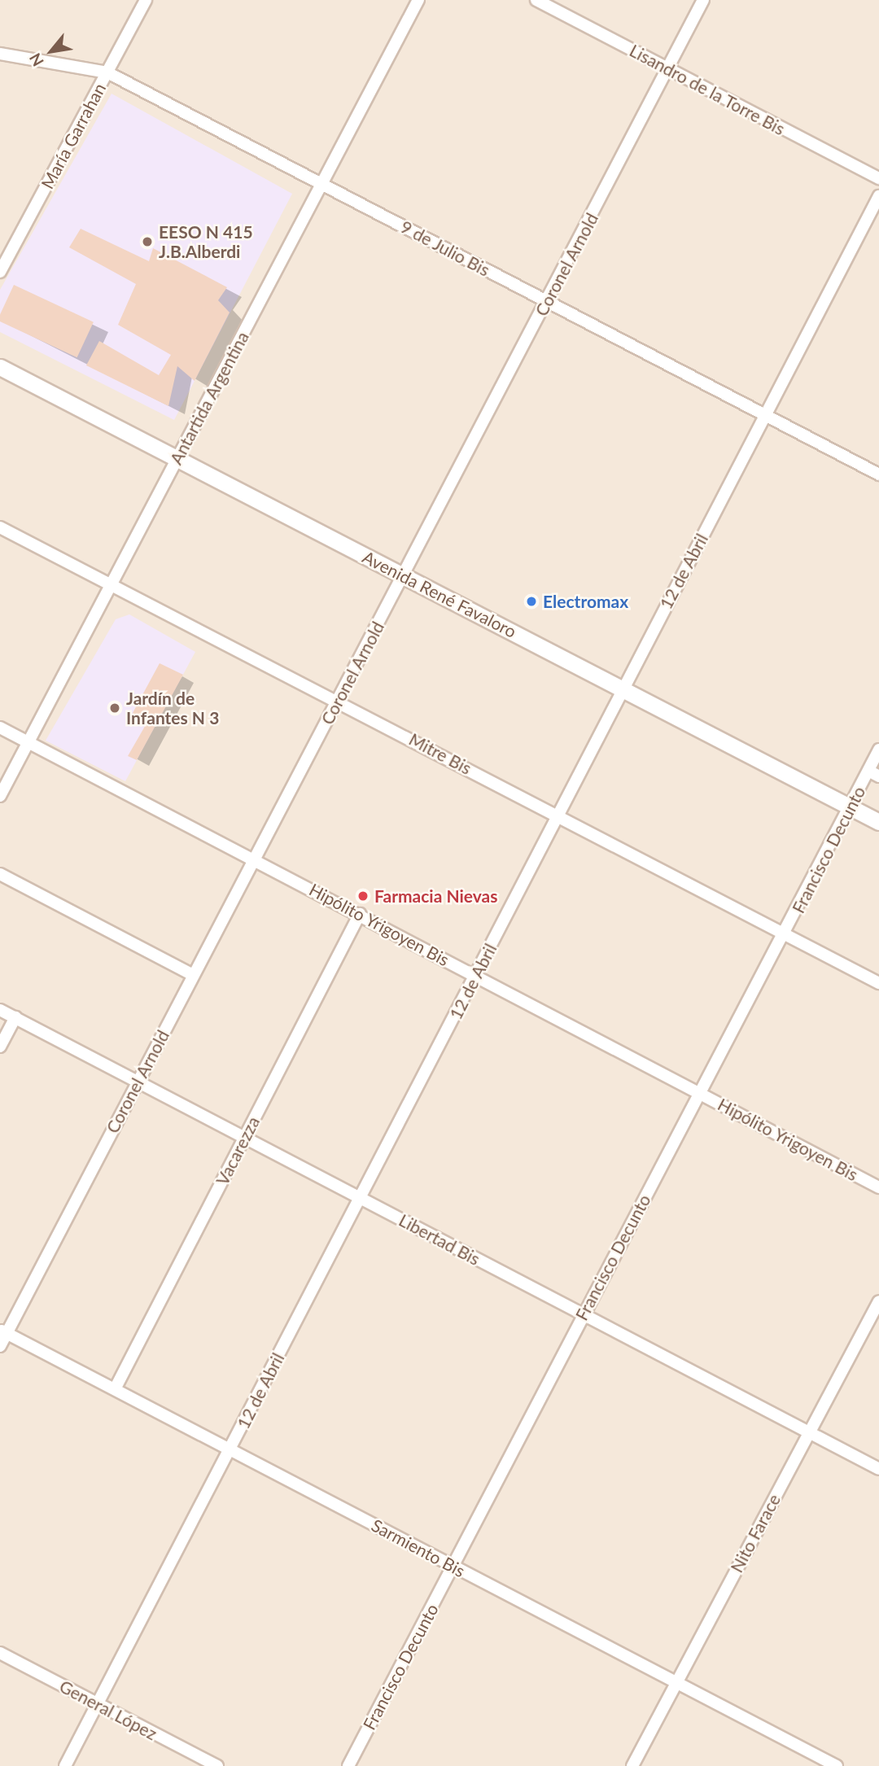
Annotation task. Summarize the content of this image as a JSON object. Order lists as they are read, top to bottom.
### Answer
{
  "streets": {
    "main road": ["Avenida René Favaloro"],
    "street": [
      "Lisandro de la Torre Bis",
      "María Garrahan",
      "9 de Julio Bis",
      "Coronel Arnold",
      "Antartida Argentina",
      "12 de Abril",
      "Mitre Bis",
      "Francisco Decunto",
      "Hipólito Yrigoyen Bis",
      "Vacarezza",
      "Libertad Bis",
      "Nito Farace",
      "Sarmiento Bis",
      "General López"
    ]
  },
  "crossings": [
    ["Lisandro de la Torre Bis", "Coronel Arnold"],
    ["María Garrahan", "9 de Julio Bis"],
    ["9 de Julio Bis", "Coronel Arnold"],
    ["9 de Julio Bis", "Antartida Argentina"],
    ["9 de Julio Bis", "12 de Abril"],
    ["Coronel Arnold", "Avenida René Favaloro"],
    ["Coronel Arnold", "Mitre Bis"],
    ["Coronel Arnold", "Hipólito Yrigoyen Bis"],
    ["Coronel Arnold", "Libertad Bis"],
    ["Coronel Arnold", "Sarmiento Bis"],
    ["Antartida Argentina", "Avenida René Favaloro"],
    ["Antartida Argentina", "Mitre Bis"],
    ["Antartida Argentina", "Hipólito Yrigoyen Bis"],
    ["12 de Abril", "Avenida René Favaloro"],
    ["12 de Abril", "Mitre Bis"],
    ["12 de Abril", "Hipólito Yrigoyen Bis"],
    ["12 de Abril", "Libertad Bis"],
    ["12 de Abril", "Sarmiento Bis"],
    ["12 de Abril", "General López"],
    ["Avenida René Favaloro", "Francisco Decunto"],
    ["Mitre Bis", "Francisco Decunto"],
    ["Francisco Decunto", "Hipólito Yrigoyen Bis"],
    ["Francisco Decunto", "Libertad Bis"],
    ["Francisco Decunto", "Sarmiento Bis"],
    ["Hipólito Yrigoyen Bis", "Vacarezza"],
    ["Vacarezza", "Libertad Bis"],
    ["Vacarezza", "Sarmiento Bis"],
    ["Libertad Bis", "Nito Farace"],
    ["Nito Farace", "Sarmiento Bis"]
  ],
  "places": [
    "EESO N 415 J.B.Alberdi",
    "Electromax",
    "Jardín de Infantes N 3",
    "Farmacia Nievas"
  ],
  "north": "bottom left"
}
